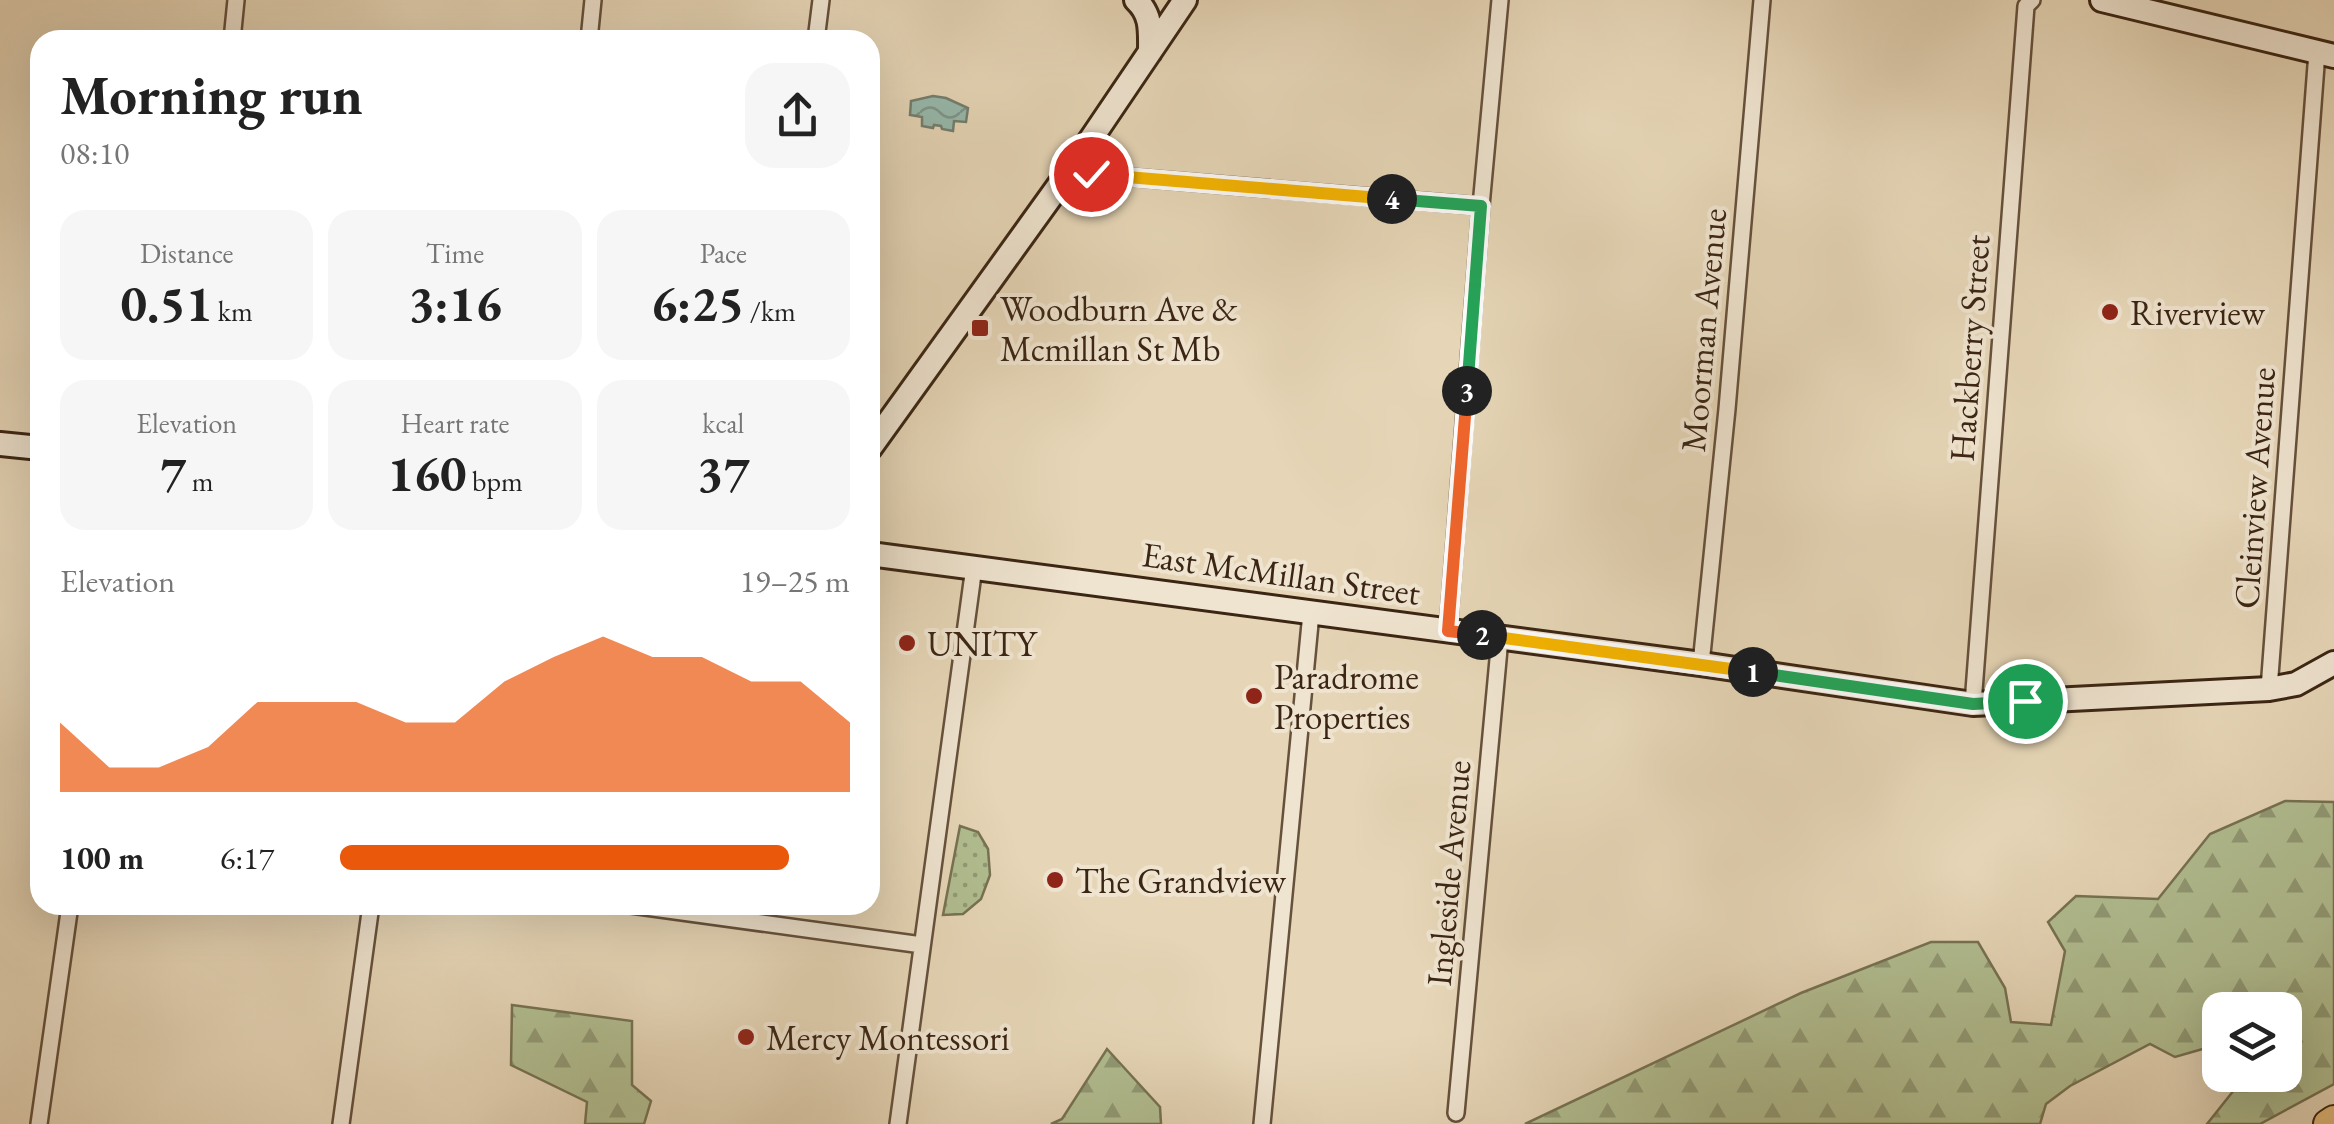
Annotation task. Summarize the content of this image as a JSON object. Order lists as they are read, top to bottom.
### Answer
{
  "streets": {
    "street": [
      "Moorman Avenue",
      "Hackberry Street",
      "Cleinview Avenue",
      "East McMillan Street",
      "Ingleside Avenue"
    ]
  },
  "crossings": [
    ["Moorman Avenue", "East McMillan Street"],
    ["Hackberry Street", "East McMillan Street"],
    ["Cleinview Avenue", "East McMillan Street"],
    ["East McMillan Street", "Ingleside Avenue"]
  ],
  "places": {
    "other": [
      "Riverview",
      "UNITY",
      "Paradrome Properties",
      "The Grandview",
      "Mercy Montessori"
    ],
    "transit": ["Woodburn Ave & Mcmillan St Mb"]
  },
  "page": {
    "heading": ["Morning run", "08:10"],
    "pins": [
      "4",
      "3",
      "2",
      "1"
    ],
    "stats": [
      ["Distance", "0.51 km"],
      ["Time", "3:16"],
      ["Pace", "6:25 /km"],
      ["Elevation", "7 m"],
      ["Heart rate", "160 bpm"],
      ["kcal", "37"]
    ],
    "chart": ["Elevation", "19–25 m"],
    "list": [
      {
        "name": "100 m",
        "note": "6:17"
      }
    ]
  }
}
